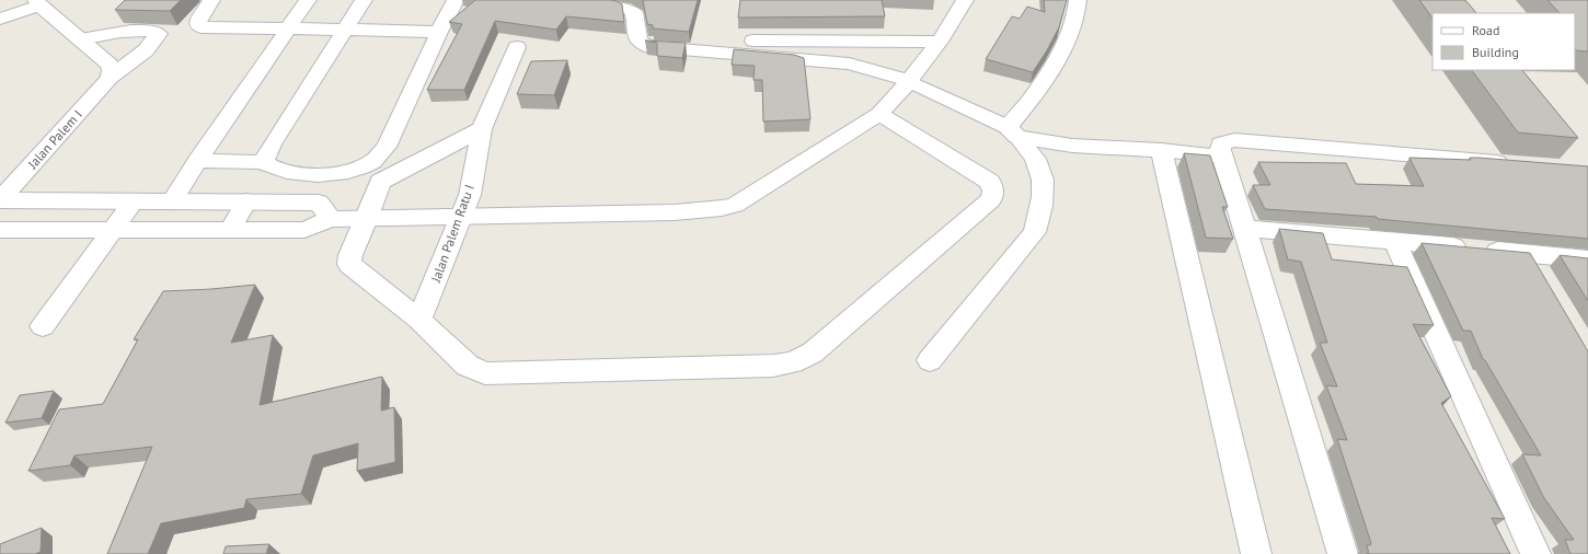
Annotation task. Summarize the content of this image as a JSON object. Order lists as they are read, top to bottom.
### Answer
{
  "streets": {
    "street": ["Jalan Palem I", "Jalan Palem Ratu I"]
  },
  "legend": ["Road", "Building"]
}
